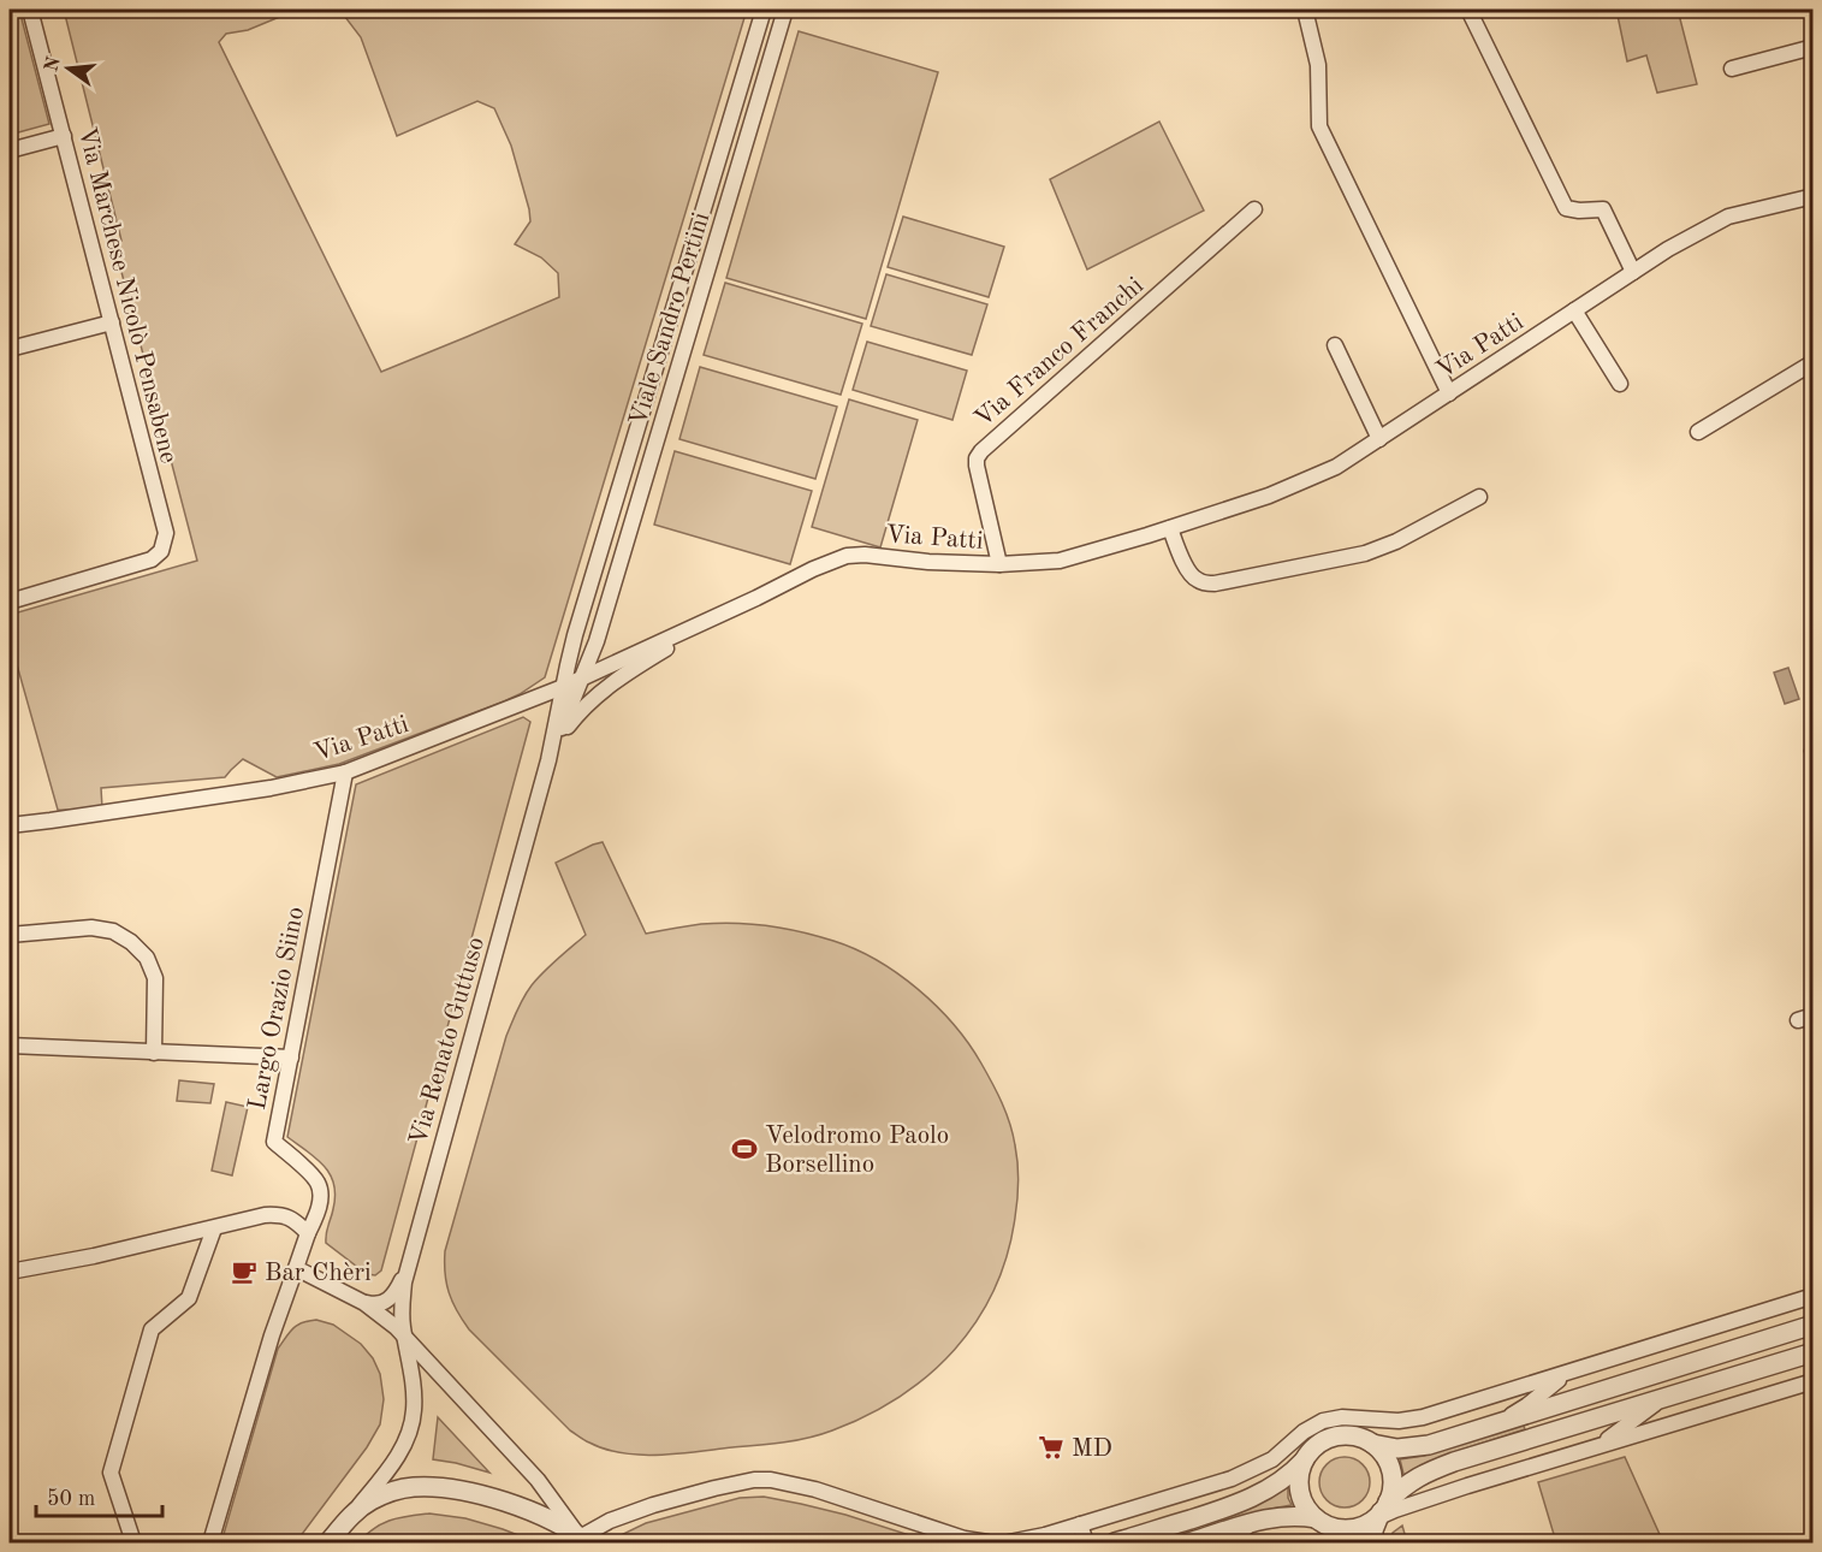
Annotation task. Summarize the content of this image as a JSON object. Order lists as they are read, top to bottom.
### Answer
{
  "streets": {
    "street": [
      "Via Marchese Nicolò Pensabene",
      "Viale Sandro Pertini",
      "Via Patti",
      "Via Franco Franchi",
      "Largo Orazio Siino",
      "Via Renato Guttuso"
    ]
  },
  "crossings": [
    ["Viale Sandro Pertini", "Via Patti"],
    ["Viale Sandro Pertini", "Via Renato Guttuso"],
    ["Via Patti", "Via Franco Franchi"],
    ["Via Patti", "Largo Orazio Siino"],
    ["Via Patti", "Via Renato Guttuso"]
  ],
  "places": {
    "sports": ["Velodromo Paolo Borsellino"],
    "cafe": ["Bar Chèri"],
    "supermarket": ["MD"]
  },
  "scale_bar": "50 m",
  "north": "left"
}
